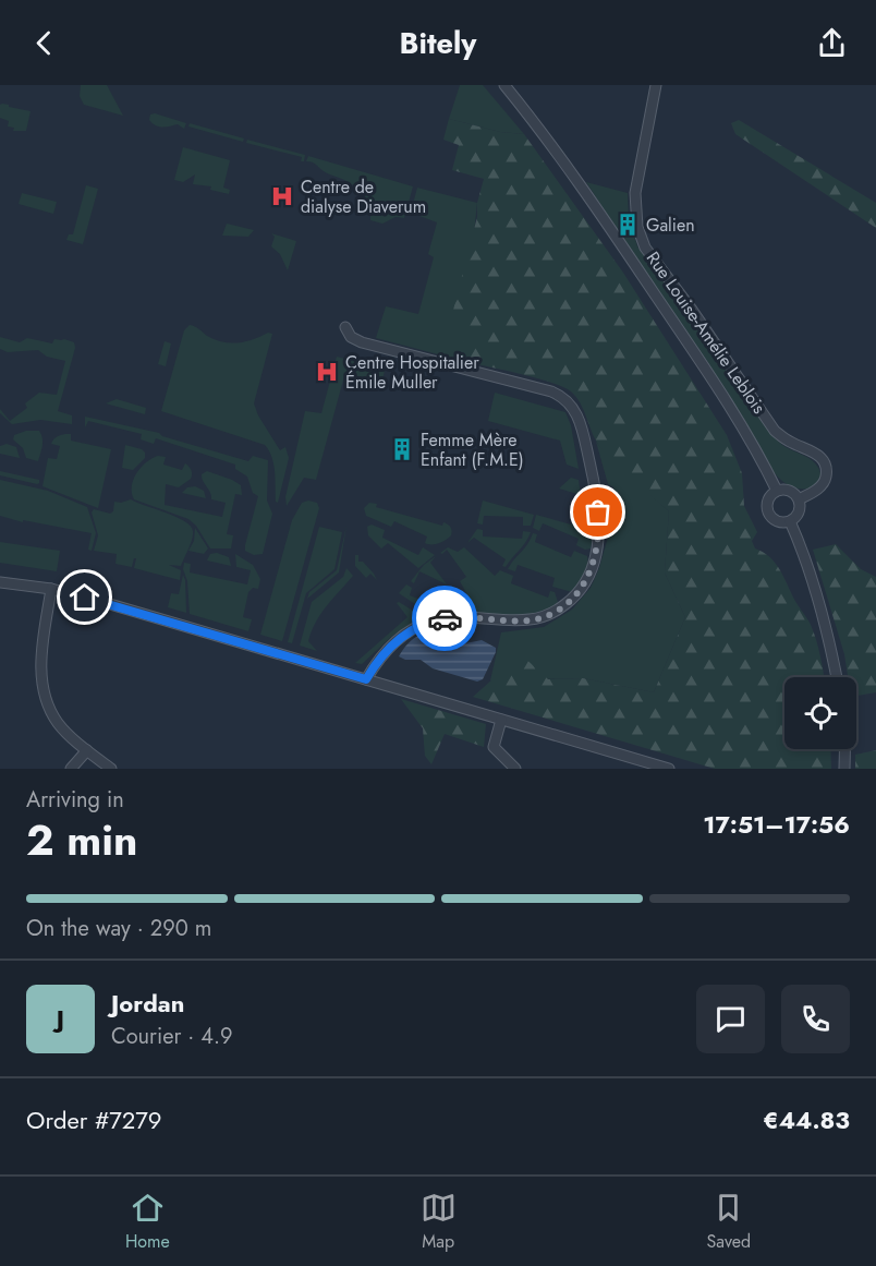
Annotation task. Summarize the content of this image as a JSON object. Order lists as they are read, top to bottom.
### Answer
{
  "streets": {
    "street": ["Rue Louise-Amélie Leblois"]
  },
  "places": {
    "hospital": ["Centre de dialyse Diaverum", "Centre Hospitalier Émile Muller"],
    "building": ["Galien", "Femme Mère Enfant (F.M.E)"]
  },
  "page": {
    "header": "Bitely",
    "heading": ["2 min", "Arriving in", "17:51–17:56"],
    "panel": [
      "Jordan",
      "Courier · 4.9",
      "Order #7279",
      "€44.83"
    ],
    "bar": "On the way · 290 m",
    "round": "J",
    "tabs": ["Home", "Map", "Saved"]
  }
}
